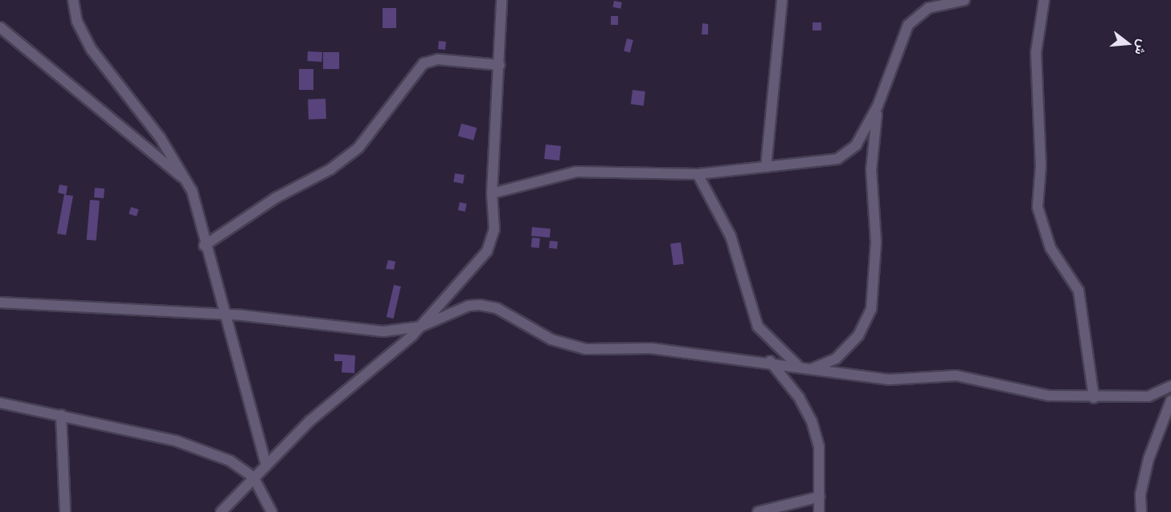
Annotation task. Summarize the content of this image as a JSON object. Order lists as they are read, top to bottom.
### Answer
{
  "north": "right"
}
